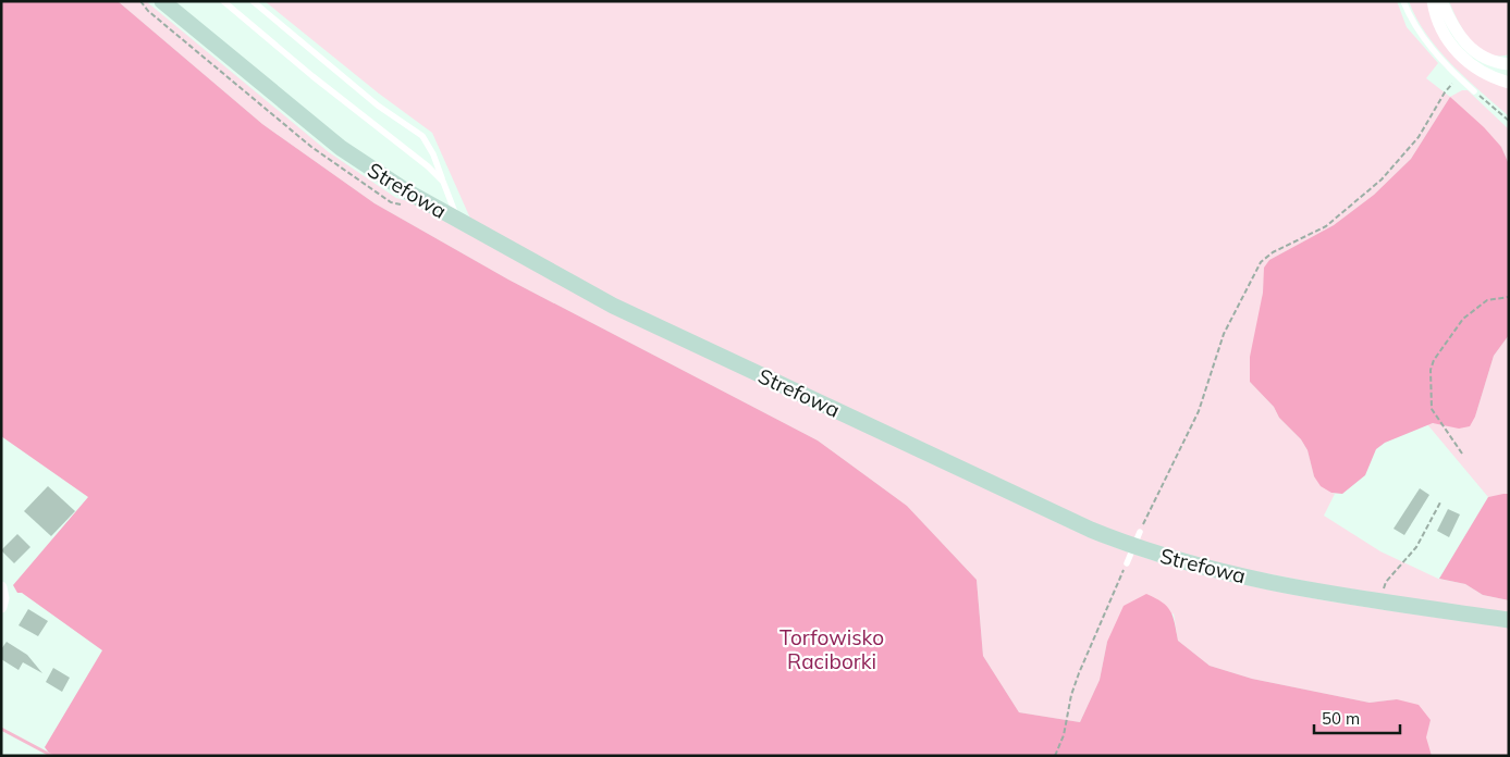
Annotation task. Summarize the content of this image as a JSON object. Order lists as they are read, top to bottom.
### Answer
{
  "streets": {
    "street": ["Strefowa"]
  },
  "parks": ["Torfowisko Raciborki"],
  "scale_bar": "50 m"
}
